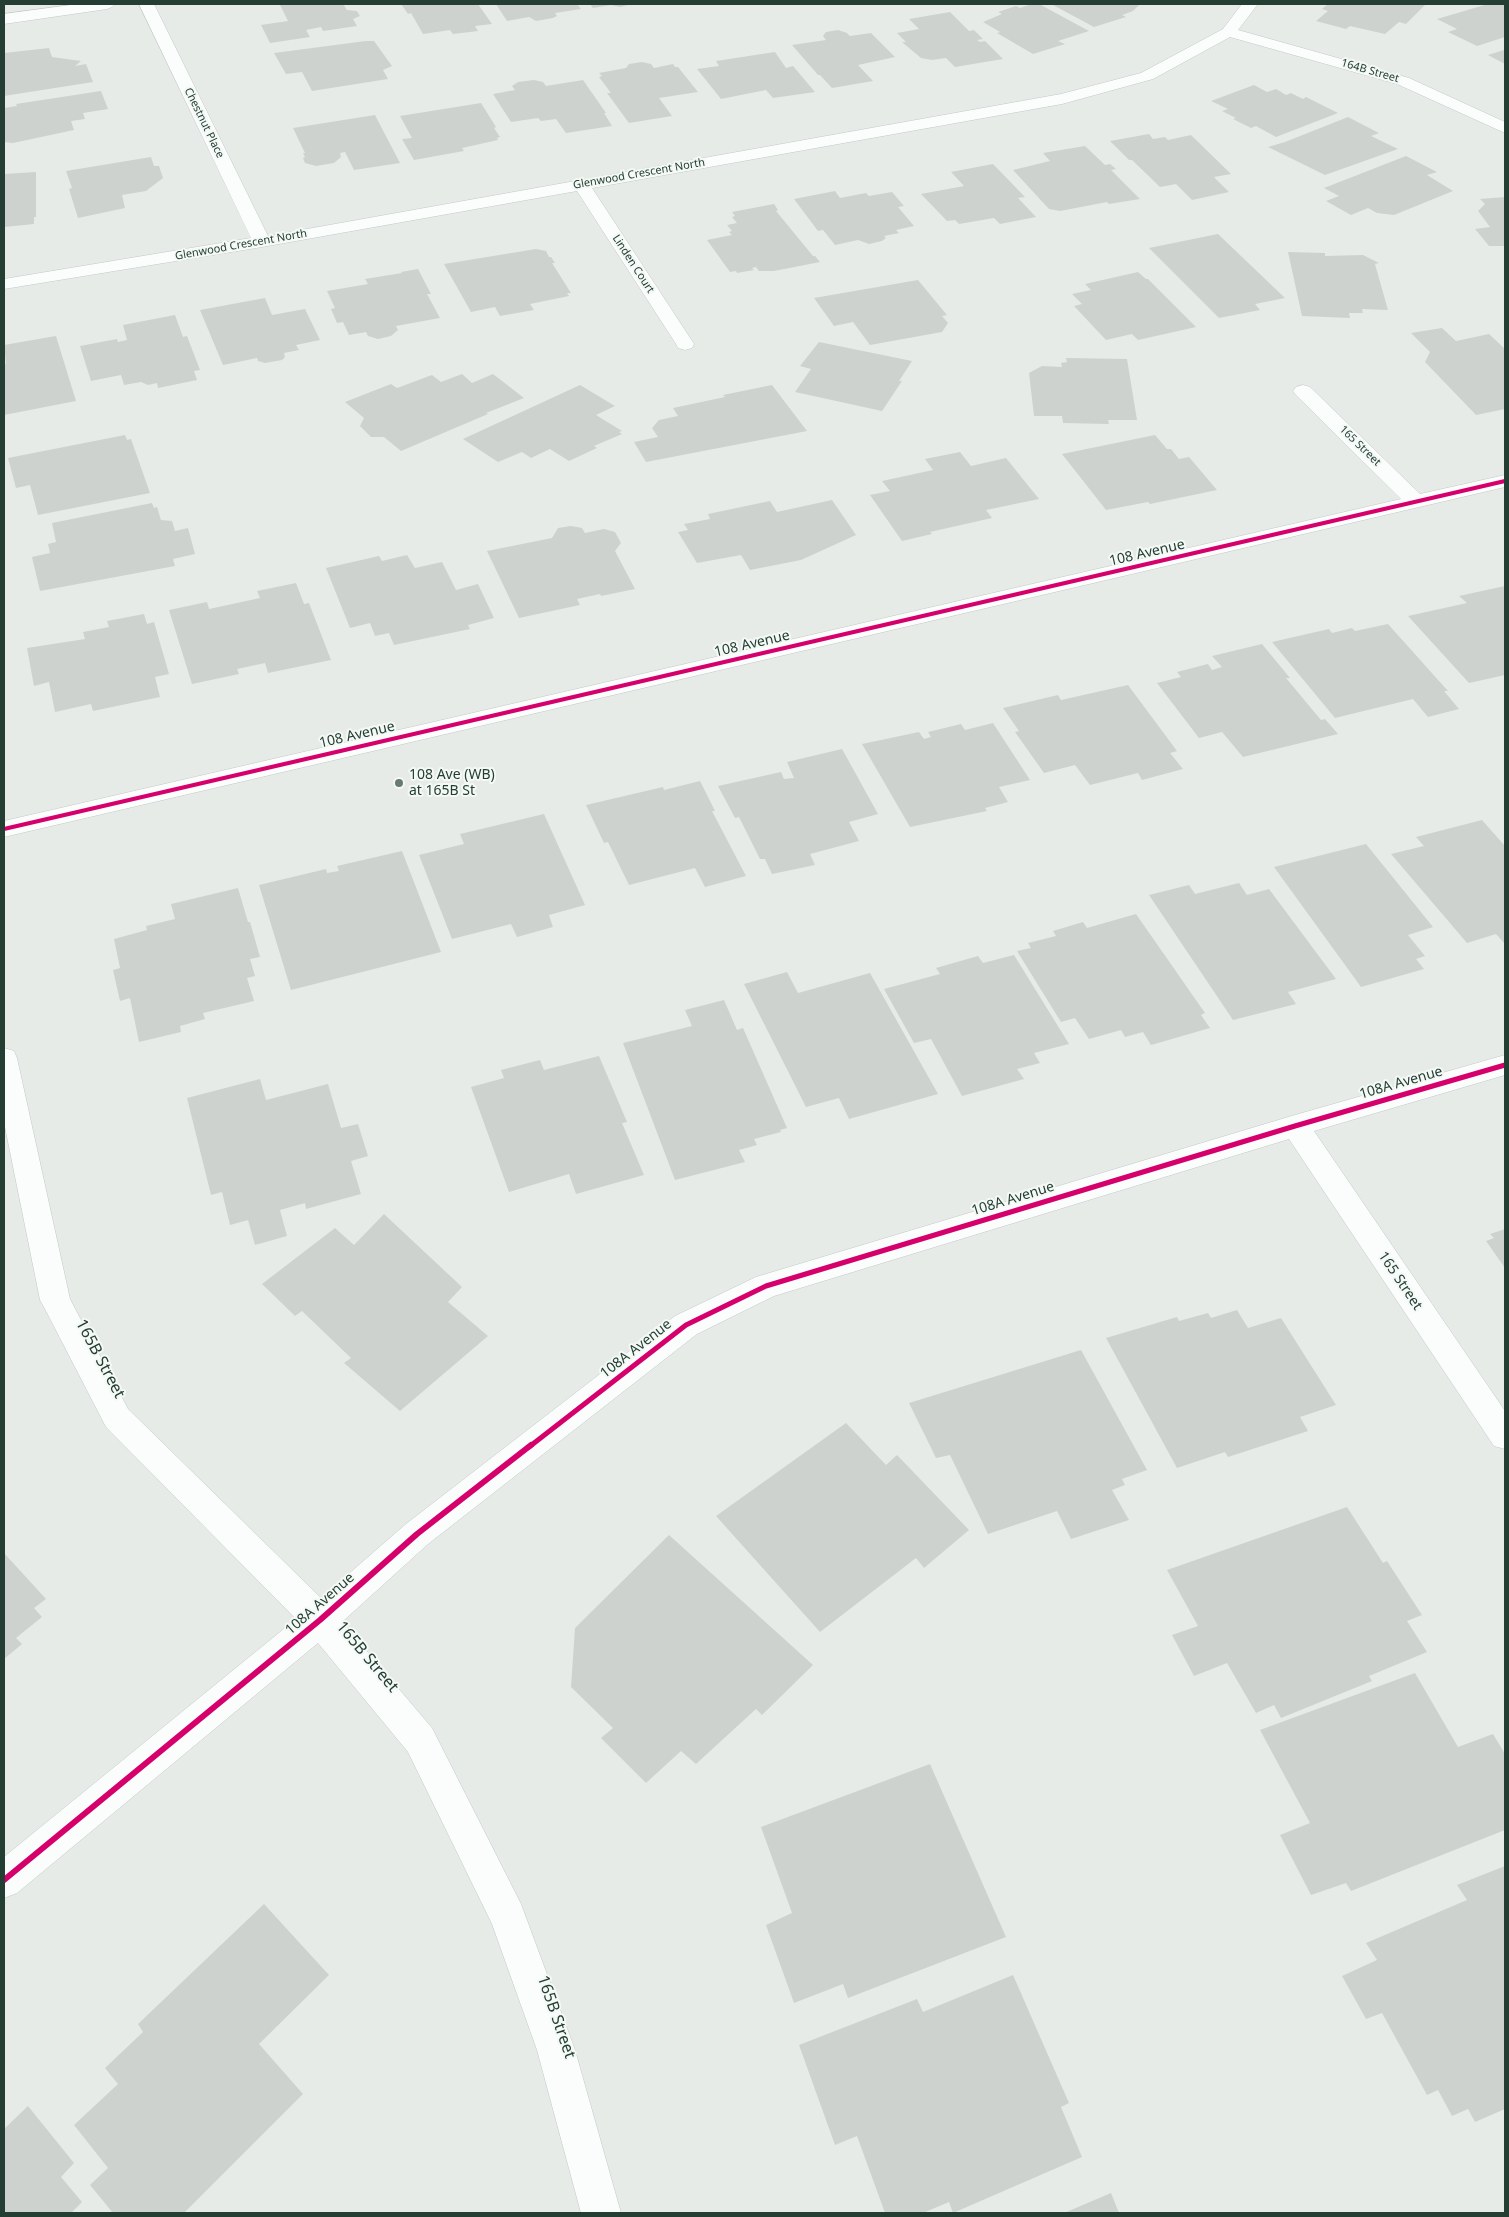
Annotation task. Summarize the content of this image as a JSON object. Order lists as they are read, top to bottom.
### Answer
{
  "streets": {
    "street": [
      "164B Street",
      "Chestnut Place",
      "Glenwood Crescent North",
      "Linden Court",
      "165 Street",
      "108 Avenue",
      "108A Avenue",
      "165B Street"
    ]
  },
  "crossings": [
    ["164B Street", "Glenwood Crescent North"],
    ["Chestnut Place", "Glenwood Crescent North"],
    ["Glenwood Crescent North", "Linden Court"],
    ["165 Street", "108 Avenue"],
    ["165 Street", "108A Avenue"],
    ["108A Avenue", "165B Street"]
  ],
  "places": ["108 Ave (WB) at 165B St"]
}
